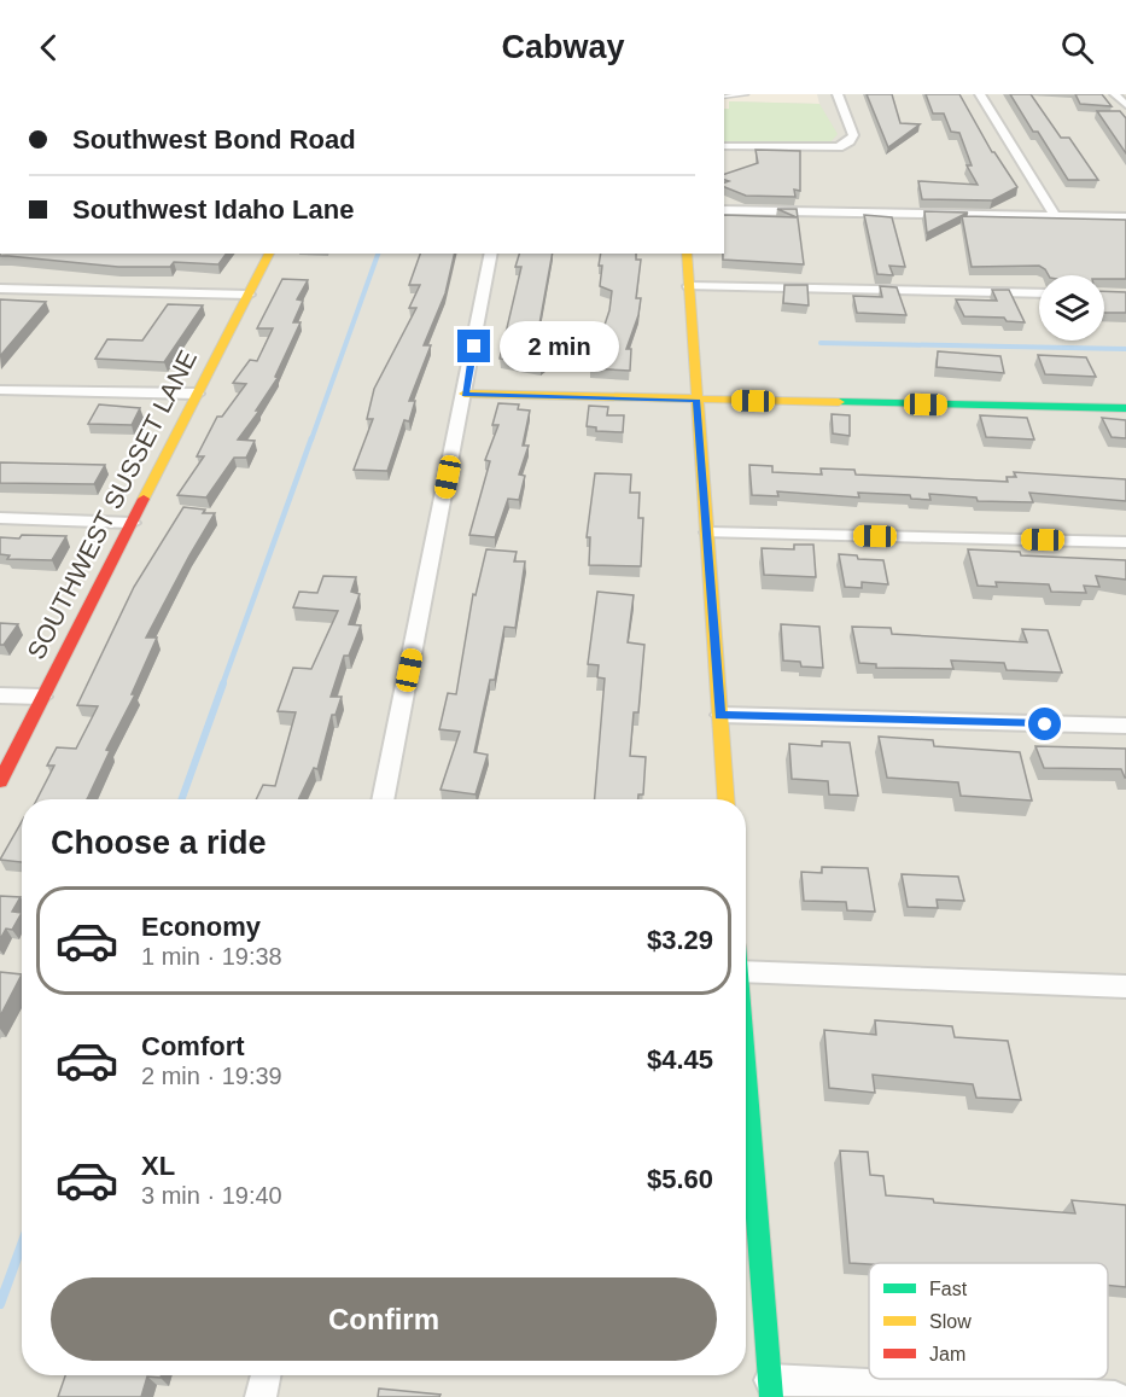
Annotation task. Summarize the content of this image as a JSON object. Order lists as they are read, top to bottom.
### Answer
{
  "streets": {
    "street": ["SOUTHWEST SUSSET LANE"]
  },
  "legend": ["Fast", "Slow", "Jam"],
  "page": {
    "header": "Cabway",
    "banner": ["Southwest Bond Road", "Southwest Idaho Lane"],
    "bubble": "2 min",
    "heading": "Choose a ride",
    "list": [
      {
        "name": "Economy",
        "note": "1 min · 19:38",
        "value": "$3.29"
      },
      {
        "name": "Comfort",
        "note": "2 min · 19:39",
        "value": "$4.45"
      },
      {
        "name": "XL",
        "note": "3 min · 19:40",
        "value": "$5.60"
      }
    ],
    "buttons": "Confirm"
  }
}
